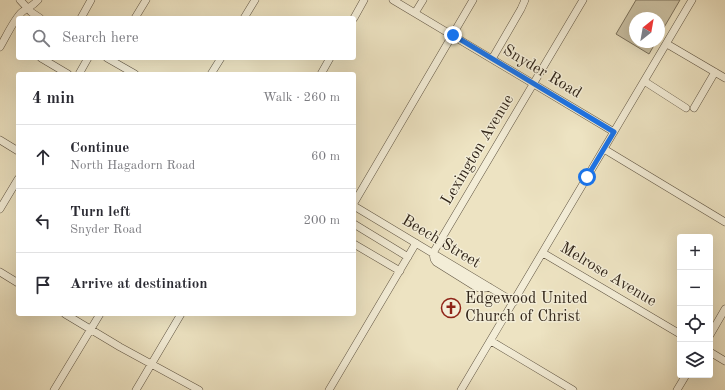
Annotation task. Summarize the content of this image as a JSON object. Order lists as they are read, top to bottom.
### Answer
{
  "streets": {
    "street": [
      "Snyder Road",
      "Lexington Avenue",
      "Beech Street",
      "Melrose Avenue"
    ]
  },
  "crossings": [
    ["Snyder Road", "Lexington Avenue"],
    ["Lexington Avenue", "Beech Street"]
  ],
  "places": {
    "church": ["Edgewood United Church of Christ"]
  },
  "north": "top right",
  "page": {
    "search": "Search here",
    "heading": ["4 min", "Walk · 260 m"],
    "list": [
      ["Continue", "North Hagadorn Road", "60 m"],
      ["Turn left", "Snyder Road", "200 m"],
      "Arrive at destination"
    ],
    "map_buttons": ["+", "−"]
  }
}
